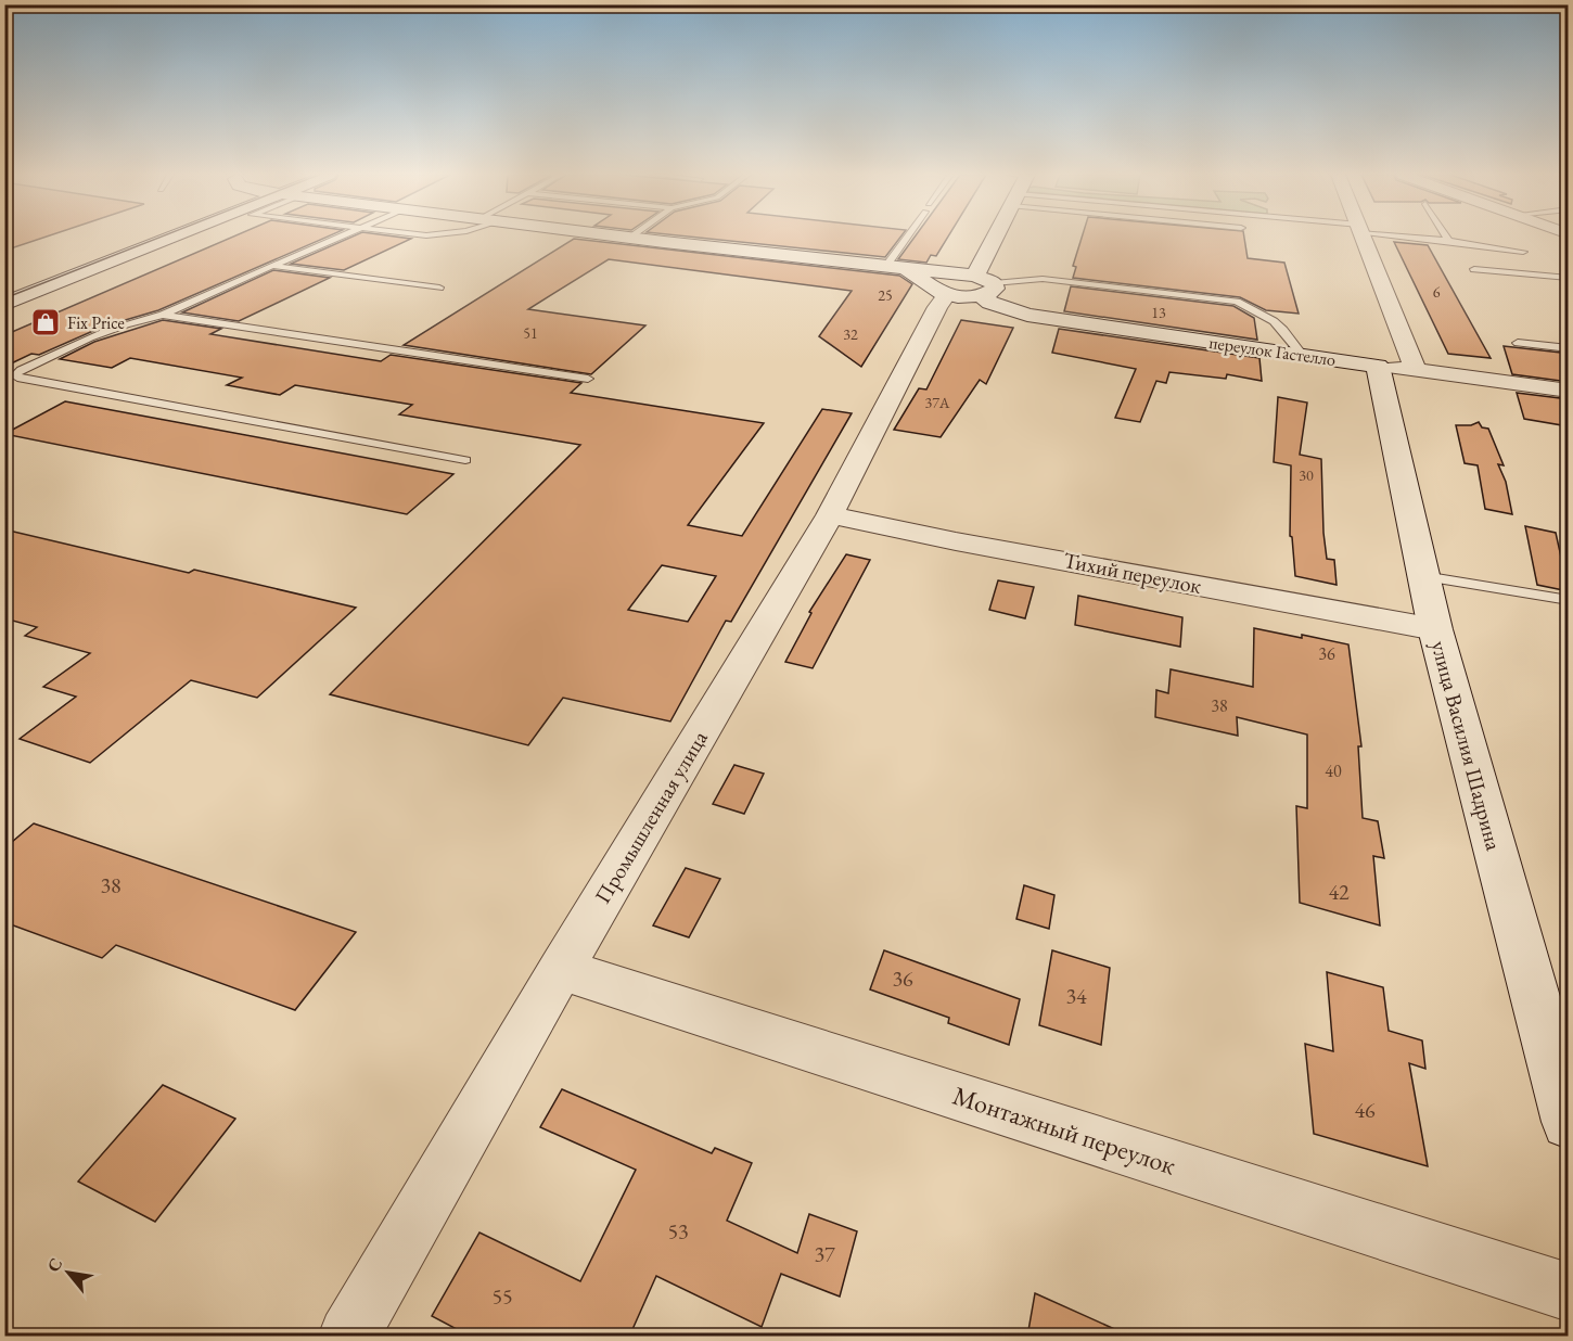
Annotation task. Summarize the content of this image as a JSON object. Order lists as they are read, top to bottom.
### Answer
{
  "streets": {
    "street": [
      "переулок Гастелло",
      "Тихий переулок",
      "улица Василия Шадрина",
      "Промышленная улица",
      "Монтажный переулок"
    ]
  },
  "crossings": [
    ["переулок Гастелло", "улица Василия Шадрина"],
    ["переулок Гастелло", "Промышленная улица"],
    ["Тихий переулок", "улица Василия Шадрина"],
    ["Тихий переулок", "Промышленная улица"],
    ["Промышленная улица", "Монтажный переулок"]
  ],
  "places": {
    "shop": ["Fix Price"]
  },
  "house_numbers": [
    "6",
    "25",
    "13",
    "51",
    "32",
    "37А",
    "30",
    "36",
    "38",
    "40",
    "38",
    "42",
    "36",
    "34",
    "46",
    "53",
    "37",
    "55"
  ],
  "north": "top left"
}
